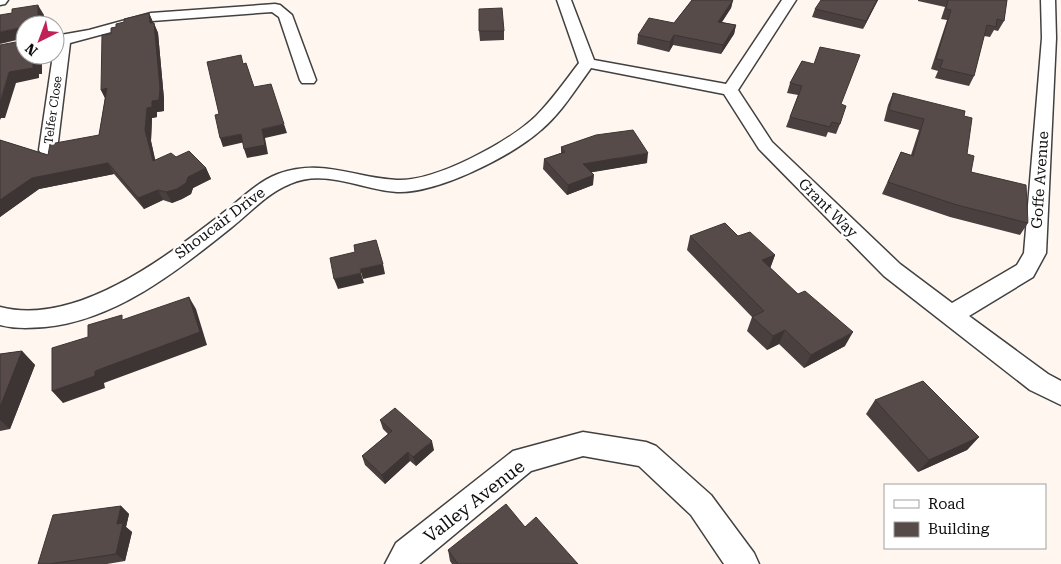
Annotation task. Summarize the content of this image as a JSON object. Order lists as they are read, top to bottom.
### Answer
{
  "streets": {
    "street": [
      "Telfer Close",
      "Goffe Avenue",
      "Grant Way",
      "Shoucair Drive",
      "Valley Avenue"
    ]
  },
  "crossings": [
    ["Goffe Avenue", "Grant Way"]
  ],
  "legend": ["Road", "Building"],
  "north": "bottom left"
}
